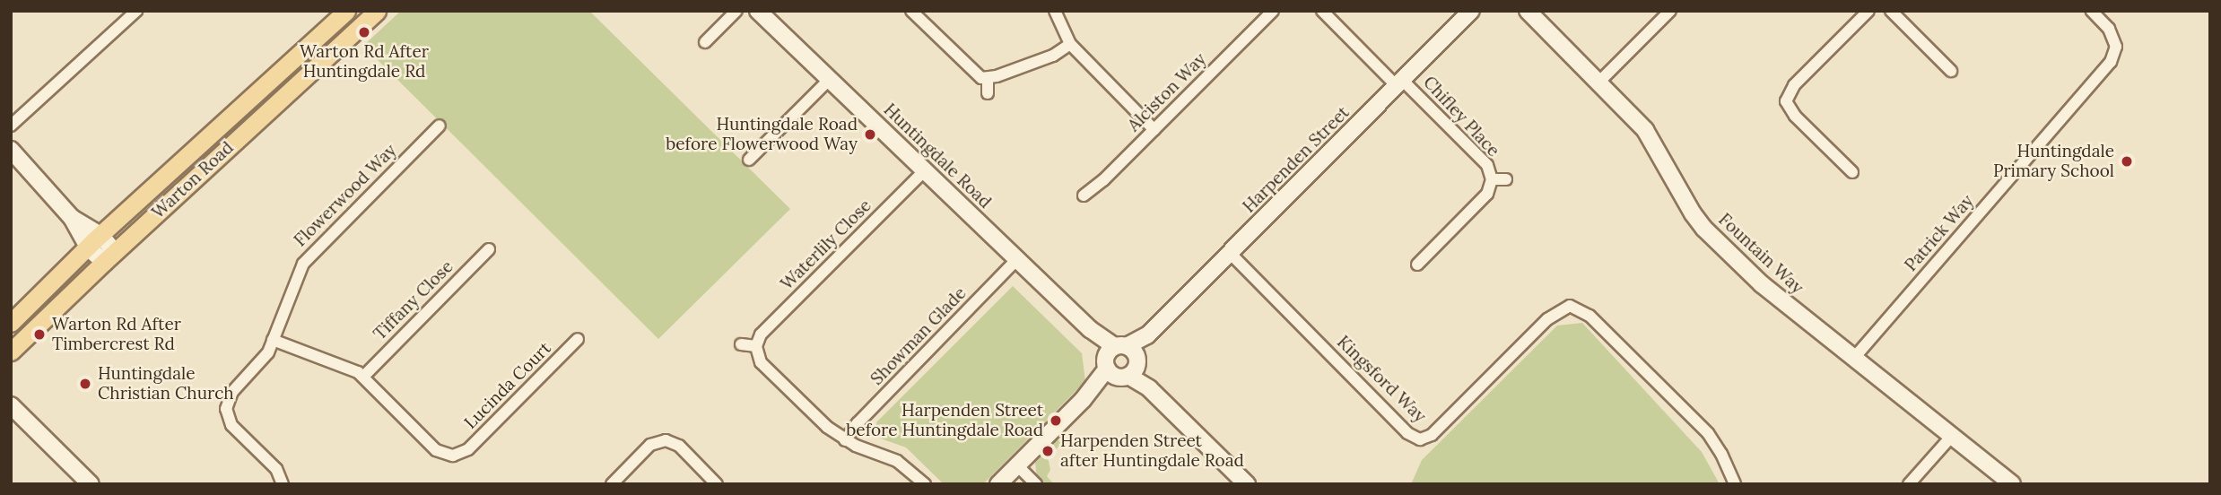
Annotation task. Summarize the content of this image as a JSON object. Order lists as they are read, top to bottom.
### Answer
{
  "streets": {
    "main road": ["Warton Road"],
    "street": [
      "Alciston Way",
      "Chifley Place",
      "Huntingdale Road",
      "Harpenden Street",
      "Flowerwood Way",
      "Patrick Way",
      "Waterlily Close",
      "Fountain Way",
      "Tiffany Close",
      "Showman Glade",
      "Kingsford Way",
      "Lucinda Court"
    ]
  },
  "crossings": [
    ["Chifley Place", "Harpenden Street"],
    ["Huntingdale Road", "Harpenden Street"],
    ["Huntingdale Road", "Waterlily Close"],
    ["Huntingdale Road", "Showman Glade"],
    ["Harpenden Street", "Kingsford Way"],
    ["Flowerwood Way", "Lucinda Court"],
    ["Patrick Way", "Fountain Way"],
    ["Tiffany Close", "Lucinda Court"]
  ],
  "places": [
    "Warton Rd After Huntingdale Rd",
    "Huntingdale Road before Flowerwood Way",
    "Huntingdale Primary School",
    "Warton Rd After Timbercrest Rd",
    "Huntingdale Christian Church",
    "Harpenden Street before Huntingdale Road",
    "Harpenden Street after Huntingdale Road"
  ]
}
